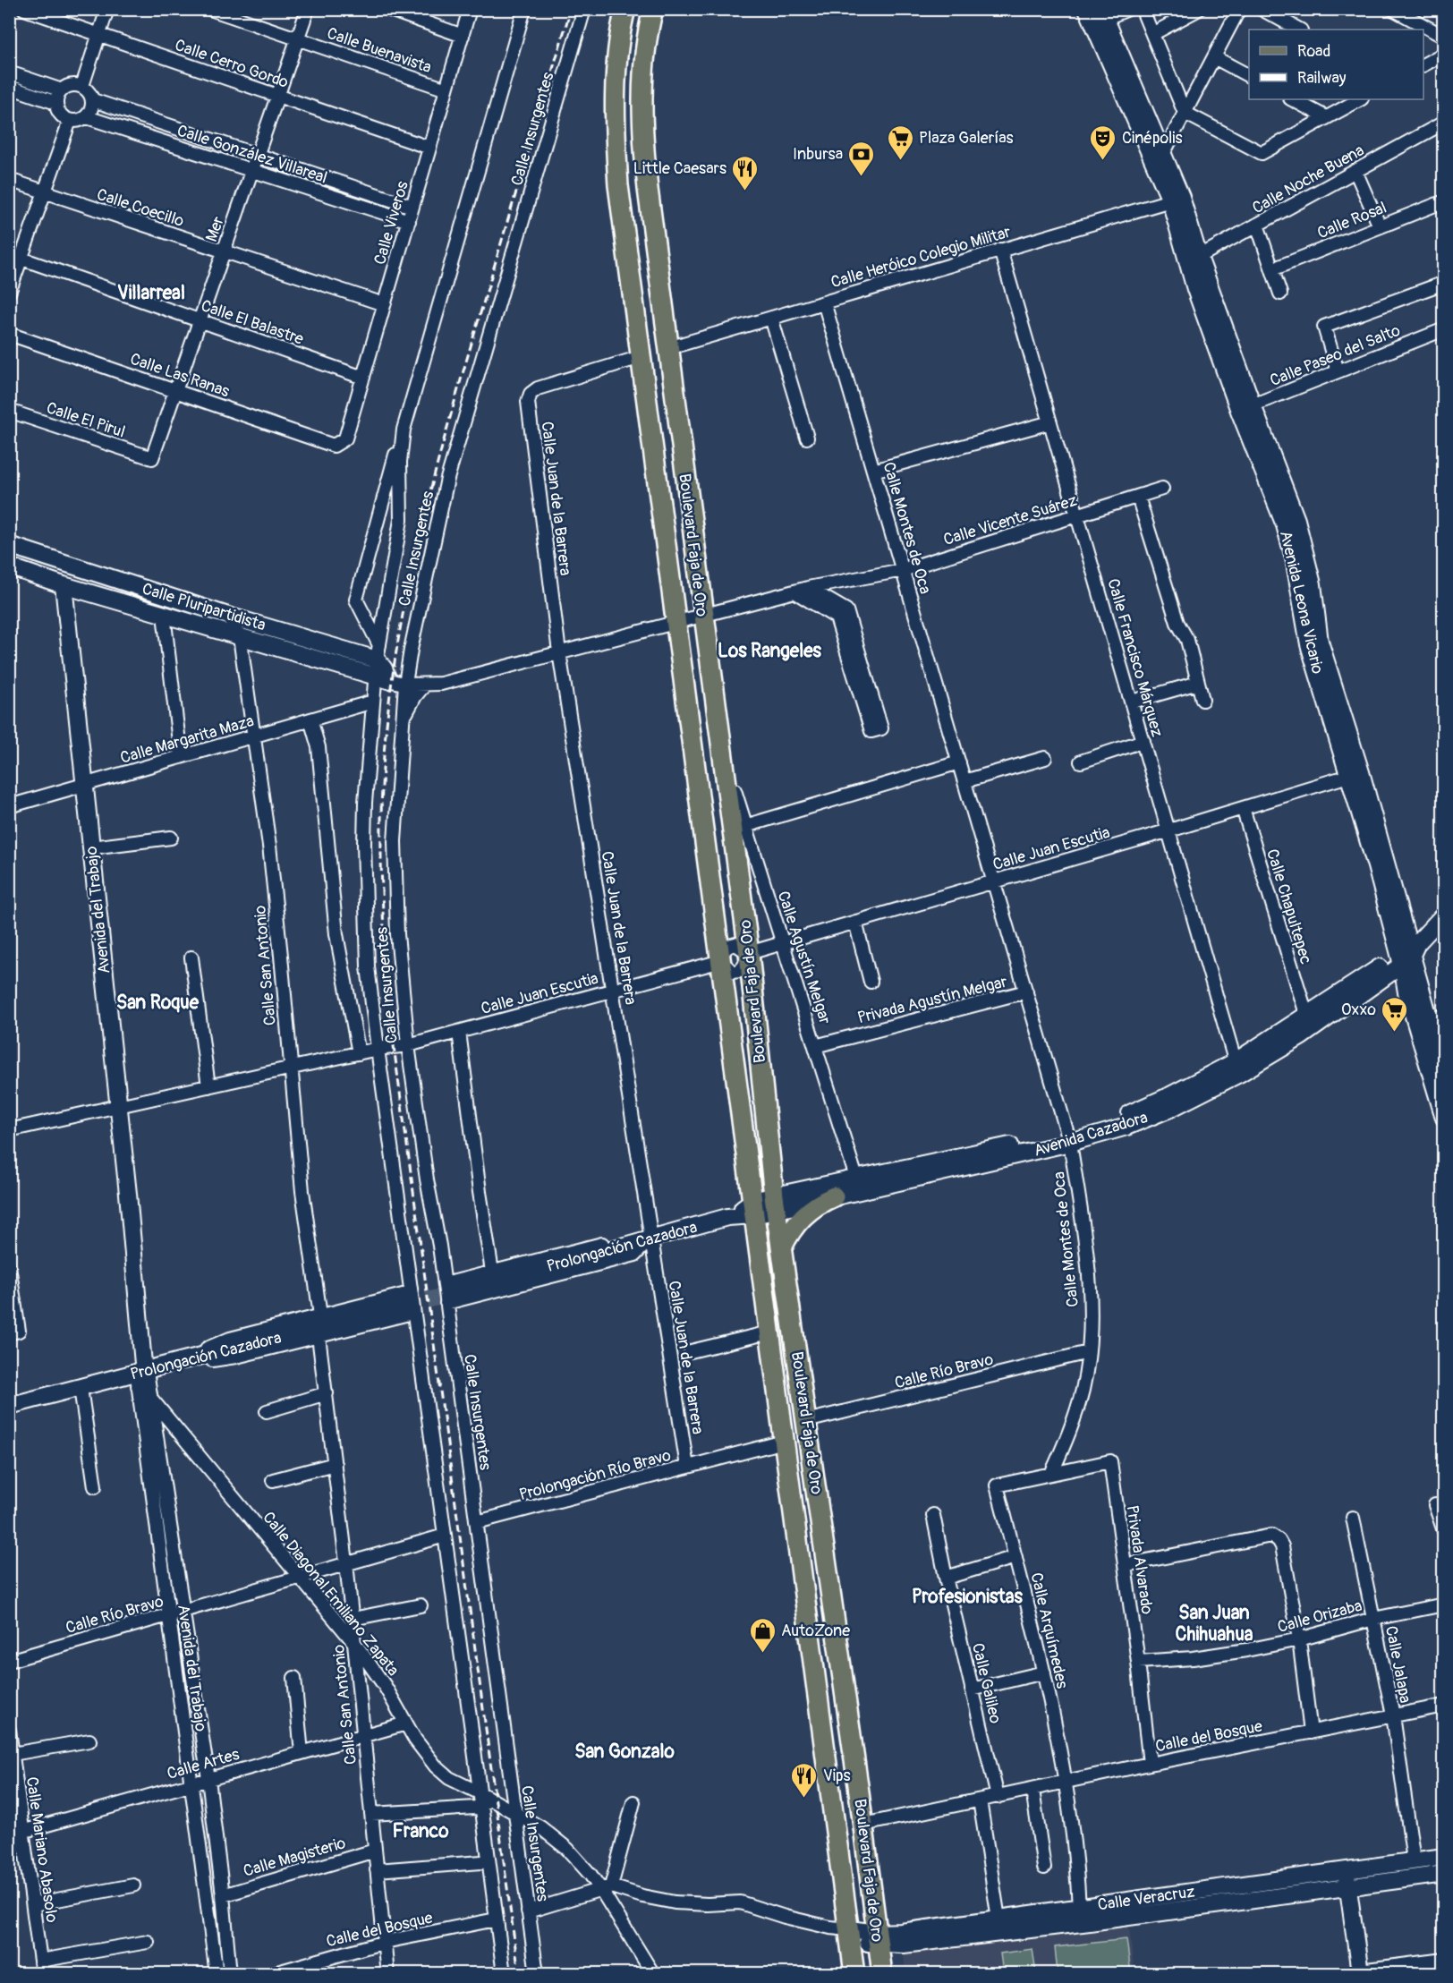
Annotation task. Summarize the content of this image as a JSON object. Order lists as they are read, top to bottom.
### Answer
{
  "streets": {
    "main road": ["Boulevard Faja de Oro"],
    "street": [
      "Calle Buenavista",
      "Calle Cerro Gordo",
      "Calle Insurgentes",
      "Calle González Villareal",
      "Calle Noche Buena",
      "Calle Coecillo",
      "Calle Rosal",
      "Calle Viveros",
      "Mer",
      "Calle Heróico Colegio Militar",
      "Calle El Balastre",
      "Calle Paseo del Salto",
      "Calle Las Ranas",
      "Calle El Pirul",
      "Calle Juan de la Barrera",
      "Calle Vicente Suárez",
      "Calle Montes de Oca",
      "Avenida Leona Vicario",
      "Calle Pluripartidista",
      "Calle Francisco Márquez",
      "Calle Margarita Maza",
      "Calle Juan Escutia",
      "Calle Chapultepec",
      "Avenida del Trabajo",
      "Calle Agustín Melgar",
      "Calle San Antonio",
      "Privada Agustín Melgar",
      "Avenida Cazadora",
      "Prolongación Cazadora",
      "Calle Río Bravo",
      "Prolongación Río Bravo",
      "Privada Alvarado",
      "Calle Diagonal Emiliano Zapata",
      "Calle Orizaba",
      "Calle Arquímedes",
      "Calle Jalapa",
      "Calle Galileo",
      "Calle del Bosque",
      "Calle Artes",
      "Calle Mariano Abasolo",
      "Calle Magisterio",
      "Calle Veracruz"
    ]
  },
  "crossings": [
    ["Calle Buenavista", "Calle Viveros"],
    ["Calle Buenavista", "Mer"],
    ["Calle Cerro Gordo", "Calle Viveros"],
    ["Calle Cerro Gordo", "Mer"],
    ["Calle Insurgentes", "Calle Pluripartidista"],
    ["Calle Insurgentes", "Calle Margarita Maza"],
    ["Calle Insurgentes", "Calle Juan Escutia"],
    ["Calle Insurgentes", "Prolongación Cazadora"],
    ["Calle Insurgentes", "Calle Río Bravo"],
    ["Calle Insurgentes", "Prolongación Río Bravo"],
    ["Calle Insurgentes", "Calle Diagonal Emiliano Zapata"],
    ["Calle Insurgentes", "Calle del Bosque"],
    ["Calle González Villareal", "Calle Viveros"],
    ["Calle González Villareal", "Mer"],
    ["Calle Noche Buena", "Avenida Leona Vicario"],
    ["Calle Coecillo", "Calle Viveros"],
    ["Calle Coecillo", "Mer"],
    ["Calle Viveros", "Calle El Balastre"],
    ["Calle Viveros", "Calle Las Ranas"],
    ["Mer", "Calle El Balastre"],
    ["Mer", "Calle Las Ranas"],
    ["Mer", "Calle El Pirul"],
    ["Calle Heróico Colegio Militar", "Calle Montes de Oca"],
    ["Calle Heróico Colegio Militar", "Boulevard Faja de Oro"],
    ["Calle Heróico Colegio Militar", "Avenida Leona Vicario"],
    ["Calle Heróico Colegio Militar", "Calle Francisco Márquez"],
    ["Calle Paseo del Salto", "Avenida Leona Vicario"],
    ["Calle Juan de la Barrera", "Boulevard Faja de Oro"],
    ["Calle Juan de la Barrera", "Calle Pluripartidista"],
    ["Calle Juan de la Barrera", "Calle Juan Escutia"],
    ["Calle Juan de la Barrera", "Prolongación Cazadora"],
    ["Calle Juan de la Barrera", "Prolongación Río Bravo"],
    ["Calle Vicente Suárez", "Calle Montes de Oca"],
    ["Calle Vicente Suárez", "Boulevard Faja de Oro"],
    ["Calle Vicente Suárez", "Calle Pluripartidista"],
    ["Calle Vicente Suárez", "Calle Francisco Márquez"],
    ["Calle Montes de Oca", "Calle Juan Escutia"],
    ["Calle Montes de Oca", "Privada Agustín Melgar"],
    ["Calle Montes de Oca", "Avenida Cazadora"],
    ["Calle Montes de Oca", "Calle Río Bravo"],
    ["Calle Montes de Oca", "Privada Alvarado"],
    ["Calle Montes de Oca", "Calle Arquímedes"],
    ["Boulevard Faja de Oro", "Calle Pluripartidista"],
    ["Boulevard Faja de Oro", "Calle Juan Escutia"],
    ["Boulevard Faja de Oro", "Calle Agustín Melgar"],
    ["Boulevard Faja de Oro", "Avenida Cazadora"],
    ["Boulevard Faja de Oro", "Prolongación Cazadora"],
    ["Boulevard Faja de Oro", "Calle Río Bravo"],
    ["Boulevard Faja de Oro", "Prolongación Río Bravo"],
    ["Boulevard Faja de Oro", "Calle del Bosque"],
    ["Boulevard Faja de Oro", "Calle Veracruz"],
    ["Avenida Leona Vicario", "Calle Juan Escutia"],
    ["Avenida Leona Vicario", "Avenida Cazadora"],
    ["Calle Pluripartidista", "Avenida del Trabajo"],
    ["Calle Pluripartidista", "Calle San Antonio"],
    ["Calle Francisco Márquez", "Calle Juan Escutia"],
    ["Calle Francisco Márquez", "Avenida Cazadora"],
    ["Calle Margarita Maza", "Avenida del Trabajo"],
    ["Calle Margarita Maza", "Calle San Antonio"],
    ["Calle Juan Escutia", "Calle Chapultepec"],
    ["Calle Juan Escutia", "Avenida del Trabajo"],
    ["Calle Juan Escutia", "Calle Agustín Melgar"],
    ["Calle Juan Escutia", "Calle San Antonio"],
    ["Calle Chapultepec", "Avenida Cazadora"],
    ["Avenida del Trabajo", "Prolongación Cazadora"],
    ["Avenida del Trabajo", "Calle Río Bravo"],
    ["Avenida del Trabajo", "Calle Diagonal Emiliano Zapata"],
    ["Avenida del Trabajo", "Calle Artes"],
    ["Avenida del Trabajo", "Calle Magisterio"],
    ["Calle Agustín Melgar", "Privada Agustín Melgar"],
    ["Calle Agustín Melgar", "Avenida Cazadora"],
    ["Calle San Antonio", "Calle Río Bravo"],
    ["Calle San Antonio", "Calle Diagonal Emiliano Zapata"],
    ["Calle San Antonio", "Calle del Bosque"],
    ["Calle San Antonio", "Calle Artes"],
    ["Calle San Antonio", "Calle Magisterio"],
    ["Avenida Cazadora", "Prolongación Cazadora"],
    ["Calle Río Bravo", "Calle Diagonal Emiliano Zapata"],
    ["Privada Alvarado", "Calle Orizaba"],
    ["Privada Alvarado", "Calle Arquímedes"],
    ["Privada Alvarado", "Calle del Bosque"],
    ["Calle Diagonal Emiliano Zapata", "Calle Artes"],
    ["Calle Orizaba", "Calle Jalapa"],
    ["Calle Arquímedes", "Calle del Bosque"],
    ["Calle Arquímedes", "Calle Veracruz"],
    ["Calle Jalapa", "Calle del Bosque"],
    ["Calle Jalapa", "Calle Veracruz"],
    ["Calle Galileo", "Calle del Bosque"],
    ["Calle Artes", "Calle Mariano Abasolo"]
  ],
  "districts": [
    "Villarreal",
    "Los Rangeles",
    "San Roque",
    "Profesionistas",
    "San Juan Chihuahua",
    "San Gonzalo",
    "Franco"
  ],
  "places": {
    "supermarket": ["Plaza Galerías", "Oxxo"],
    "theatre": ["Cinépolis"],
    "bank": ["Inbursa"],
    "restaurant": ["Little Caesars", "Vips"],
    "shop": ["AutoZone"]
  },
  "legend": ["Road", "Railway"]
}
